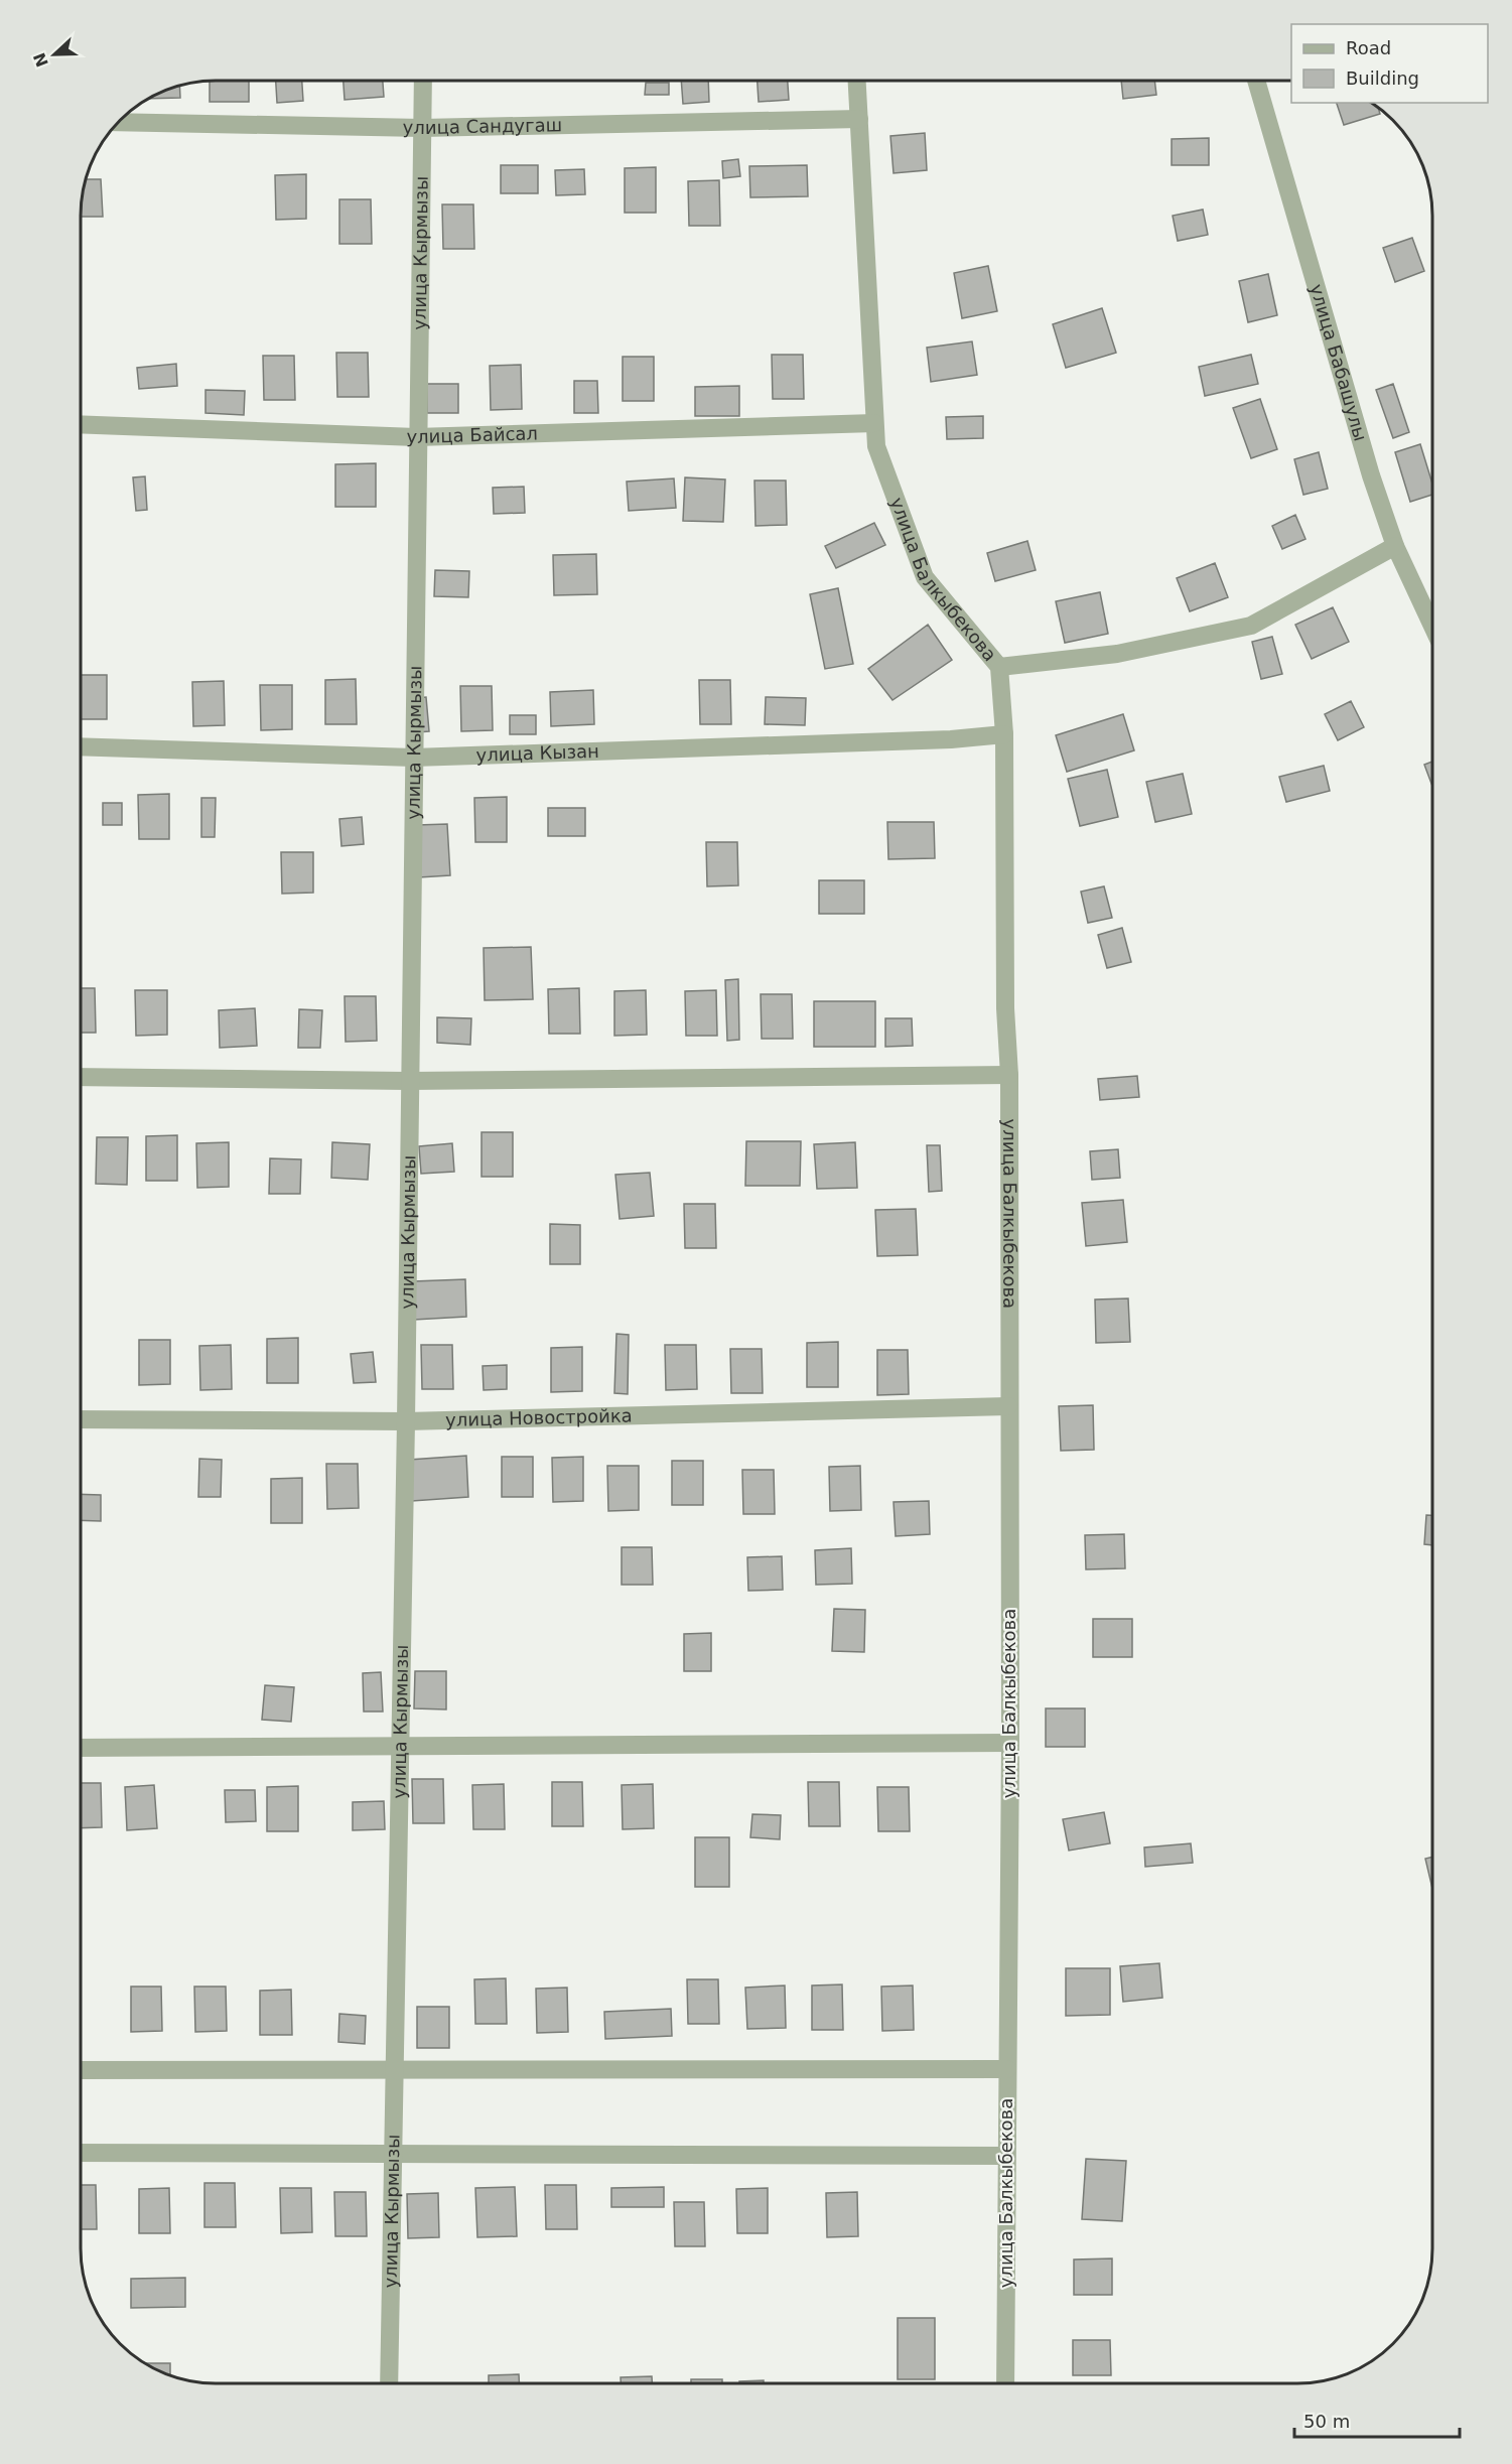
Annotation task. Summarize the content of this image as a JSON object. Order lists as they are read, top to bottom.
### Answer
{
  "streets": {
    "street": [
      "улица Сандугаш",
      "улица Кырмызы",
      "улица Бабашулы",
      "улица Байсал",
      "улица Балкыбекова",
      "улица Кызан",
      "улица Новостройка"
    ]
  },
  "crossings": [
    ["улица Сандугаш", "улица Кырмызы"],
    ["улица Сандугаш", "улица Балкыбекова"],
    ["улица Кырмызы", "улица Байсал"],
    ["улица Кырмызы", "улица Кызан"],
    ["улица Кырмызы", "улица Новостройка"],
    ["улица Байсал", "улица Балкыбекова"],
    ["улица Балкыбекова", "улица Кызан"],
    ["улица Балкыбекова", "улица Новостройка"]
  ],
  "legend": ["Road", "Building"],
  "scale_bar": "50 m",
  "north": "left"
}
